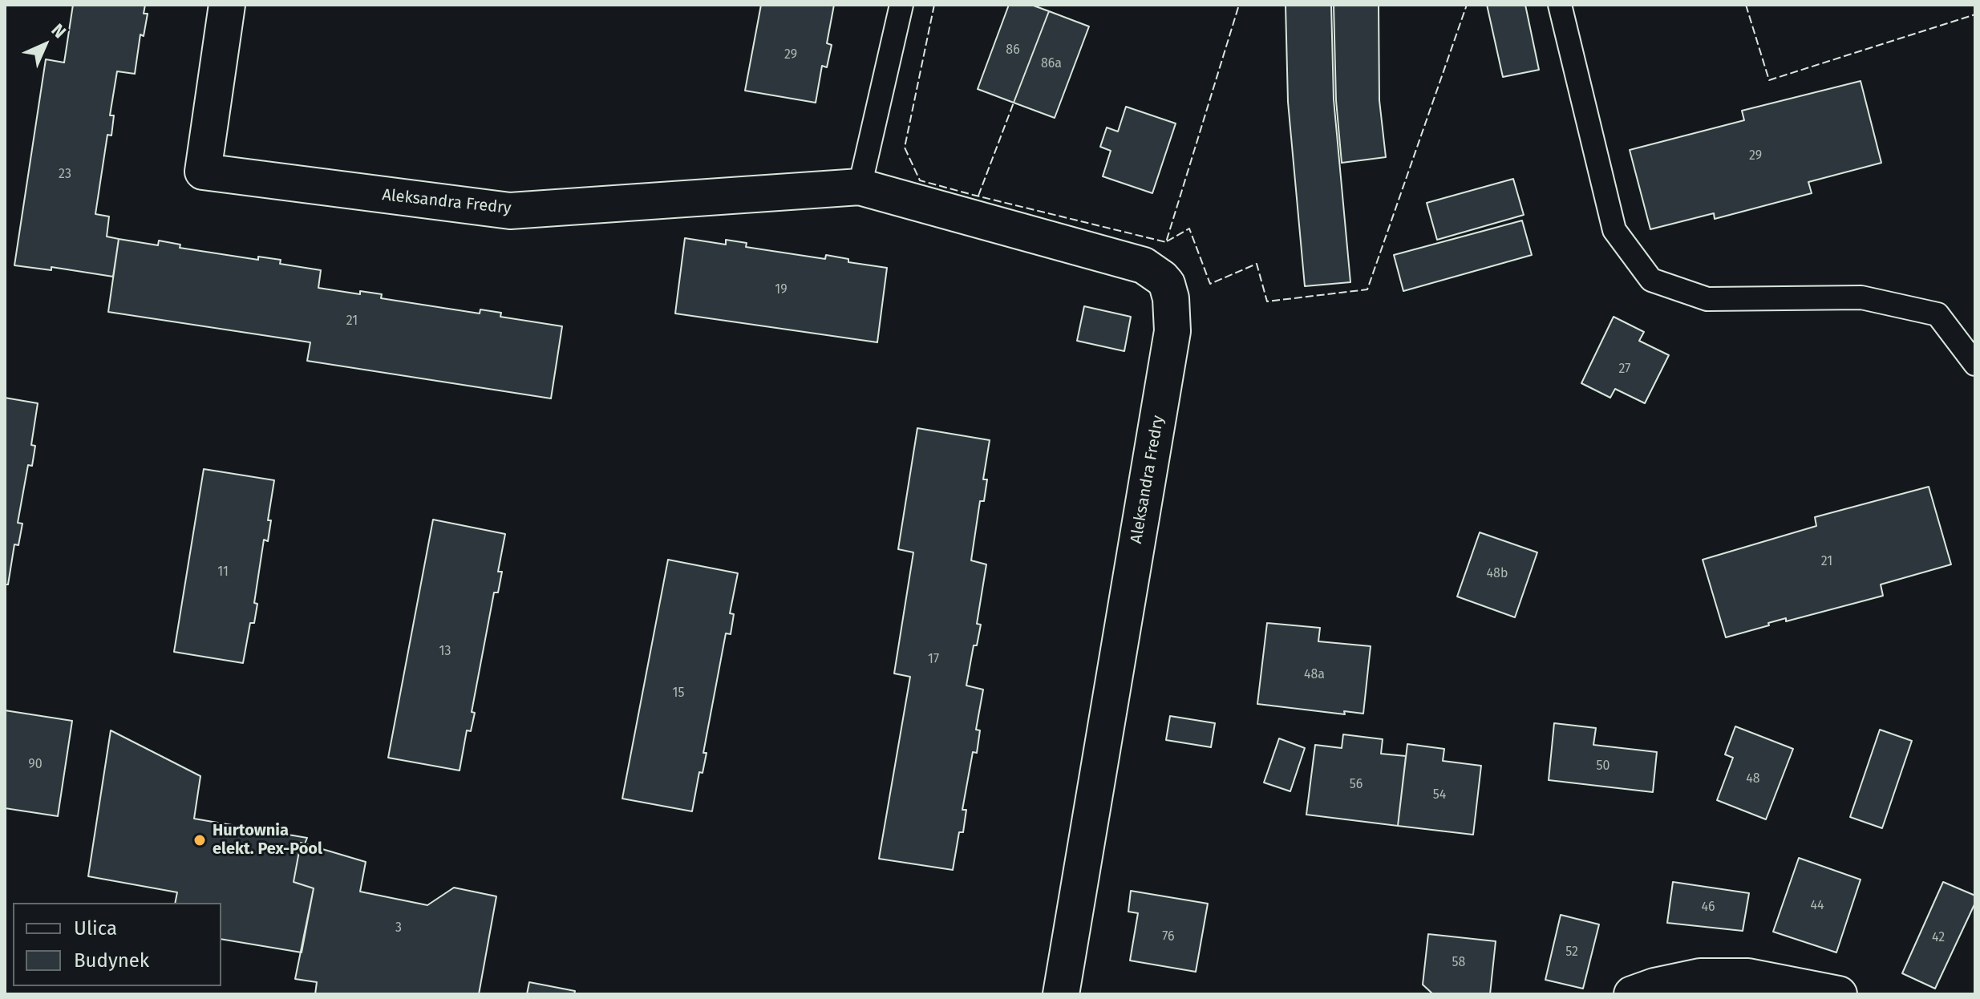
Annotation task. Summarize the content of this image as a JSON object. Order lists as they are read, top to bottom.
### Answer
{
  "streets": {
    "street": ["Aleksandra Fredry"]
  },
  "places": ["Hurtownia elekt. Pex-Pool"],
  "house_numbers": [
    "86",
    "29",
    "86a",
    "29",
    "23",
    "19",
    "21",
    "27",
    "21",
    "11",
    "48b",
    "13",
    "17",
    "48a",
    "15",
    "90",
    "50",
    "48",
    "56",
    "54",
    "44",
    "46",
    "3",
    "76",
    "42",
    "52",
    "58"
  ],
  "legend": ["Ulica", "Budynek"],
  "north": "top right"
}
